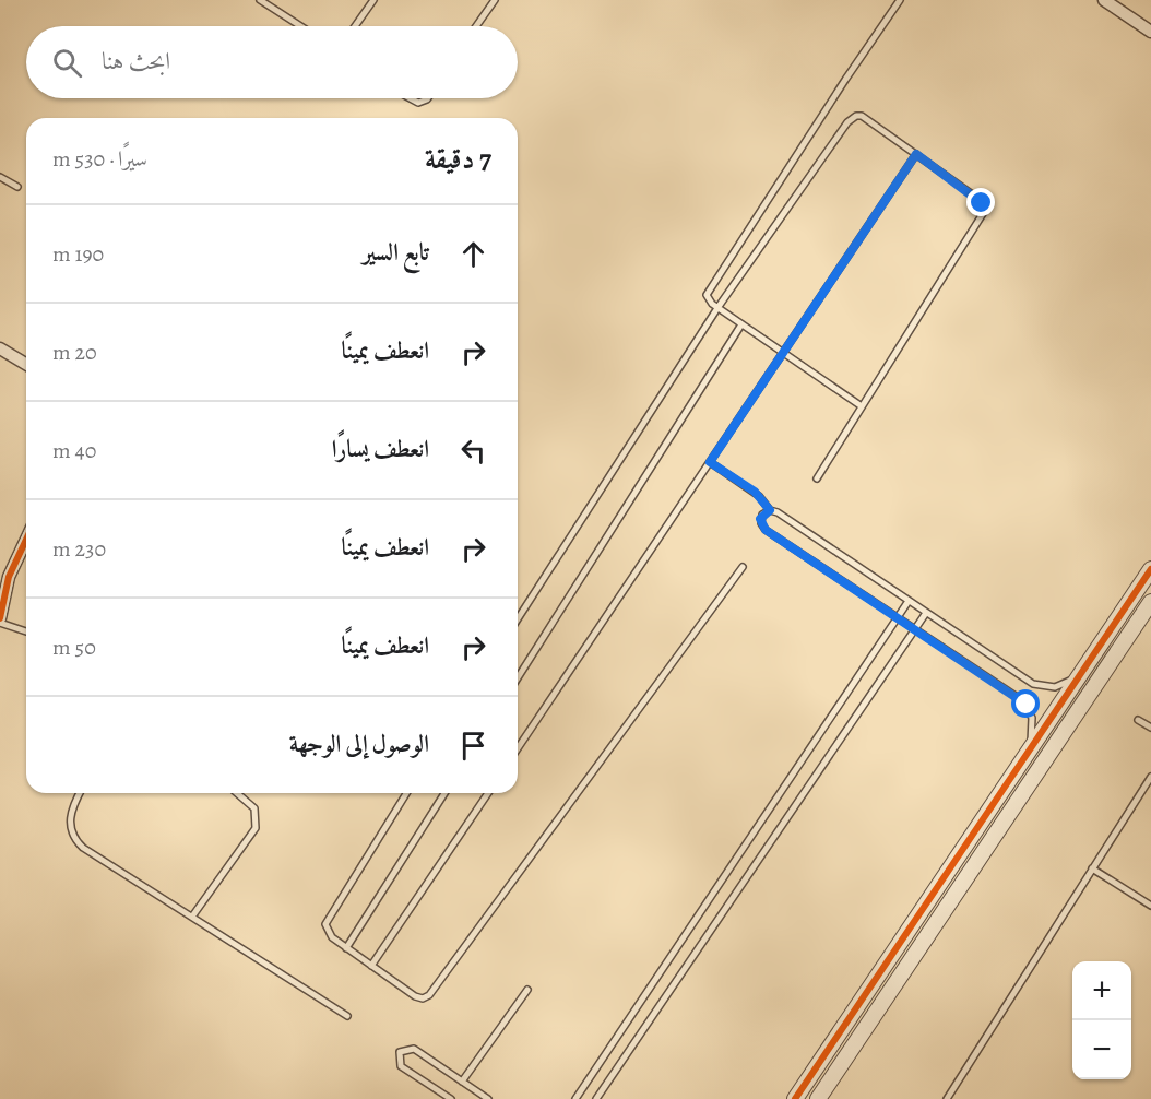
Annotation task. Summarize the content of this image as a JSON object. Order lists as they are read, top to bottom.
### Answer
{
  "page": {
    "search": "ابحث هنا",
    "heading": ["7 دقيقة", "سيرًا · 530 m"],
    "list": [
      ["تابع السير", "190 m"],
      ["انعطف يمينًا", "20 m"],
      ["انعطف يسارًا", "40 m"],
      ["انعطف يمينًا", "230 m"],
      ["انعطف يمينًا", "50 m"],
      "الوصول إلى الوجهة"
    ],
    "map_buttons": ["+", "−"]
  }
}
